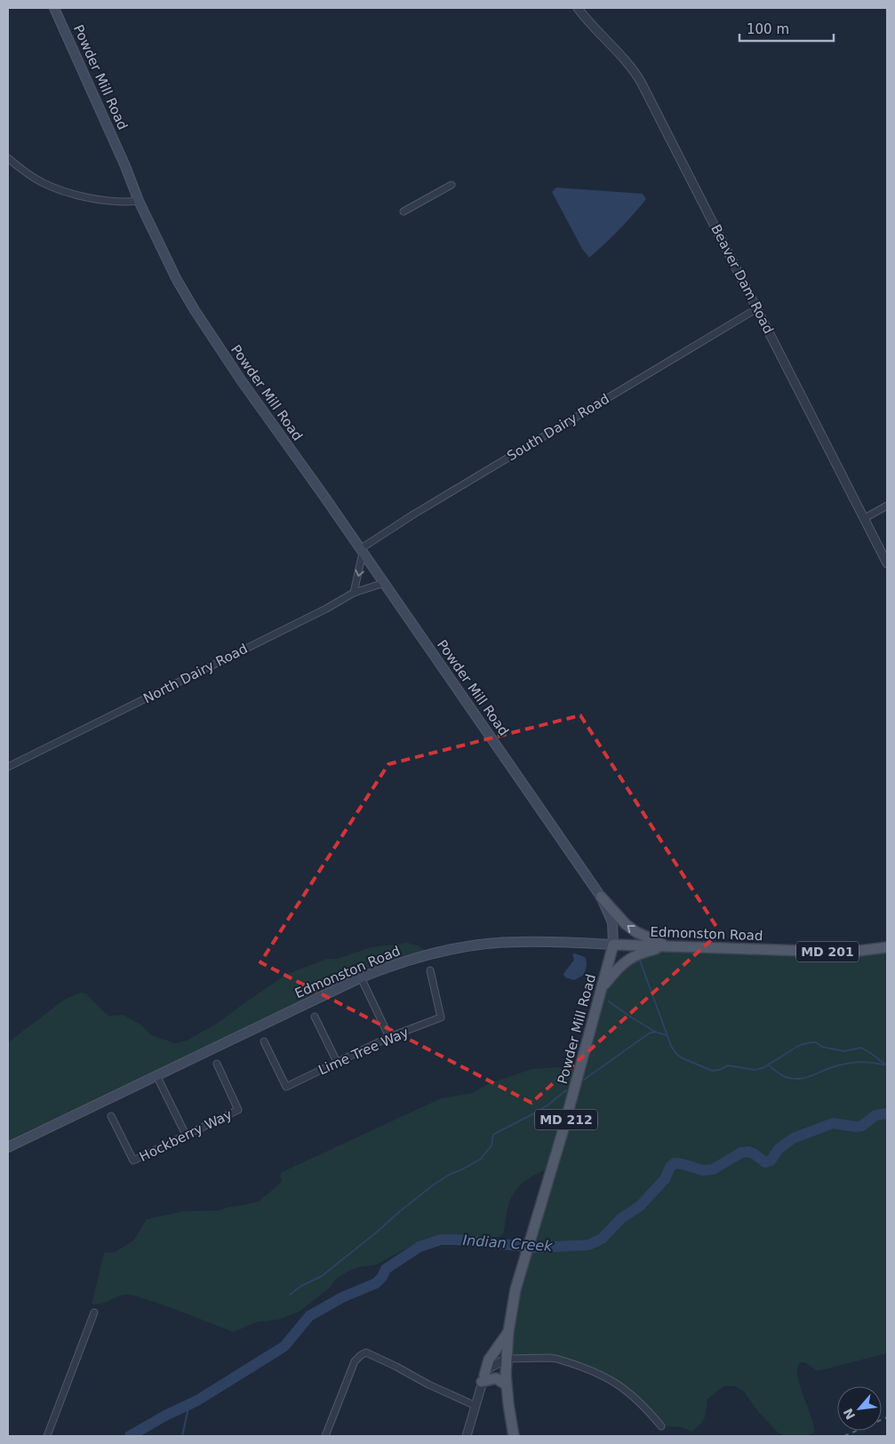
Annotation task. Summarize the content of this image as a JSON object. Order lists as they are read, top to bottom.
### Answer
{
  "streets": {
    "main road": [
      "Powder Mill Road",
      "Edmonston Road",
      "MD 201",
      "MD 212"
    ],
    "street": [
      "Beaver Dam Road",
      "South Dairy Road",
      "North Dairy Road",
      "Lime Tree Way",
      "Hockberry Way"
    ]
  },
  "crossings": [
    ["Powder Mill Road", "South Dairy Road"],
    ["Powder Mill Road", "North Dairy Road"],
    ["Powder Mill Road", "Edmonston Road"],
    ["Beaver Dam Road", "South Dairy Road"]
  ],
  "water": ["Indian Creek"],
  "scale_bar": "100 m",
  "north": "bottom left"
}
